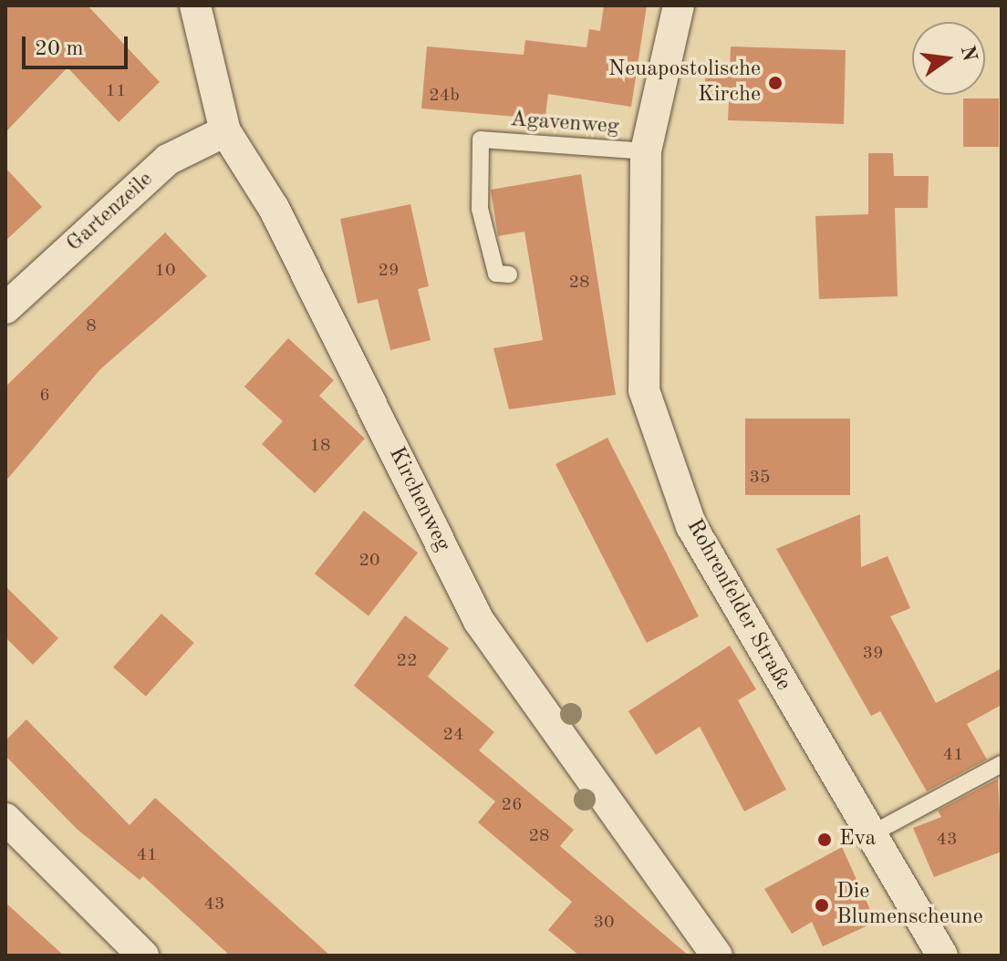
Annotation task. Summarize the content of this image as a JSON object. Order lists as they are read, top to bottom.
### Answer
{
  "streets": {
    "street": ["Gartenzeile", "Kirchenweg", "Rohrenfelder Straße"],
    "lane": ["Agavenweg"]
  },
  "crossings": [
    ["Agavenweg", "Rohrenfelder Straße"],
    ["Gartenzeile", "Kirchenweg"]
  ],
  "places": ["Neuapostolische Kirche", "Eva", "Die Blumenscheune"],
  "house_numbers": [
    "11",
    "24b",
    "10",
    "29",
    "28",
    "8",
    "6",
    "18",
    "35",
    "20",
    "39",
    "22",
    "24",
    "41",
    "26",
    "28",
    "43",
    "41",
    "43",
    "30"
  ],
  "scale_bar": "20 m",
  "north": "right"
}
